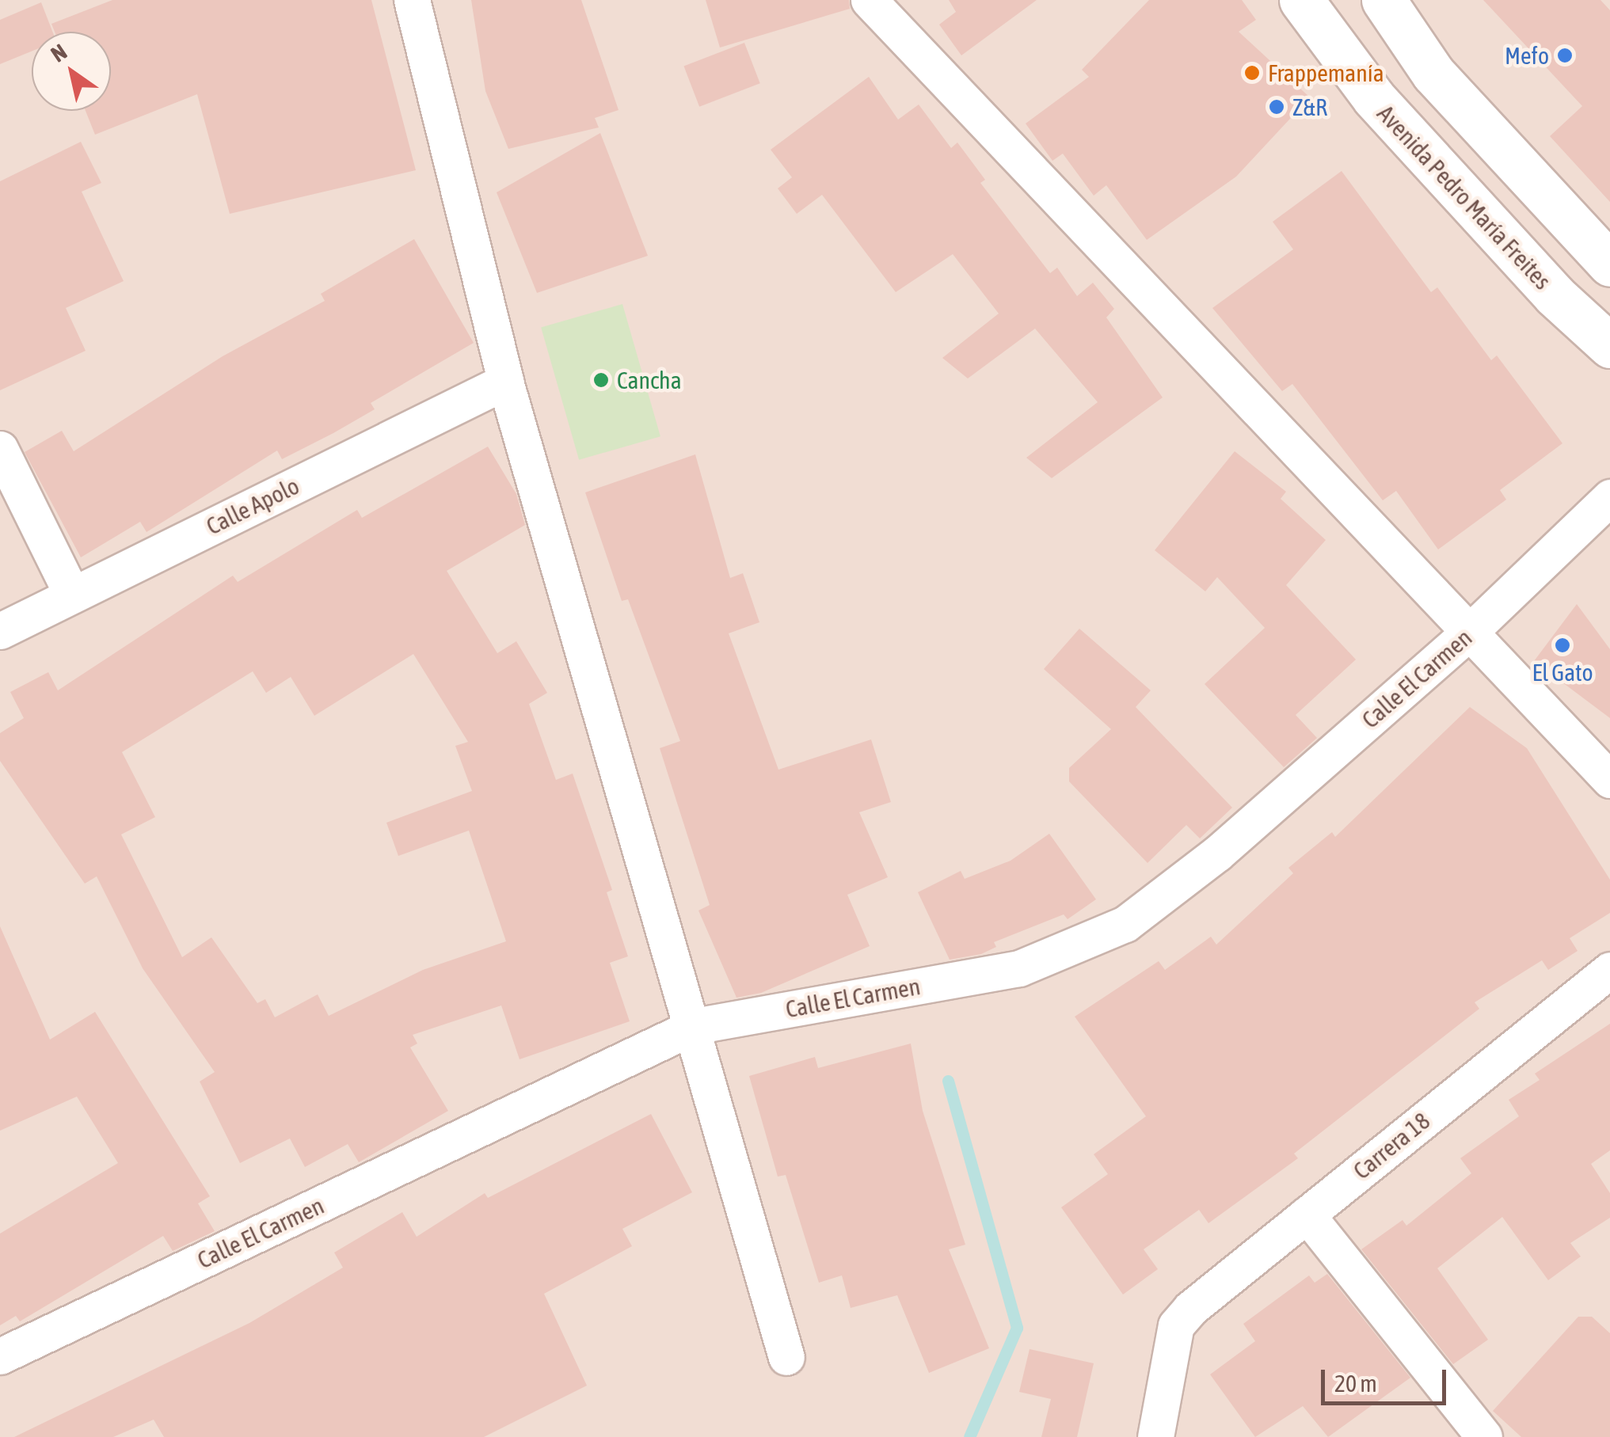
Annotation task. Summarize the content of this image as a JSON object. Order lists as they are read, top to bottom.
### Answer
{
  "streets": {
    "street": [
      "Avenida Pedro María Freites",
      "Calle Apolo",
      "Calle El Carmen",
      "Carrera 18"
    ]
  },
  "places": [
    "Mefo",
    "Frappemanía",
    "Z&R",
    "Cancha",
    "El Gato"
  ],
  "scale_bar": "20 m",
  "north": "top left"
}
